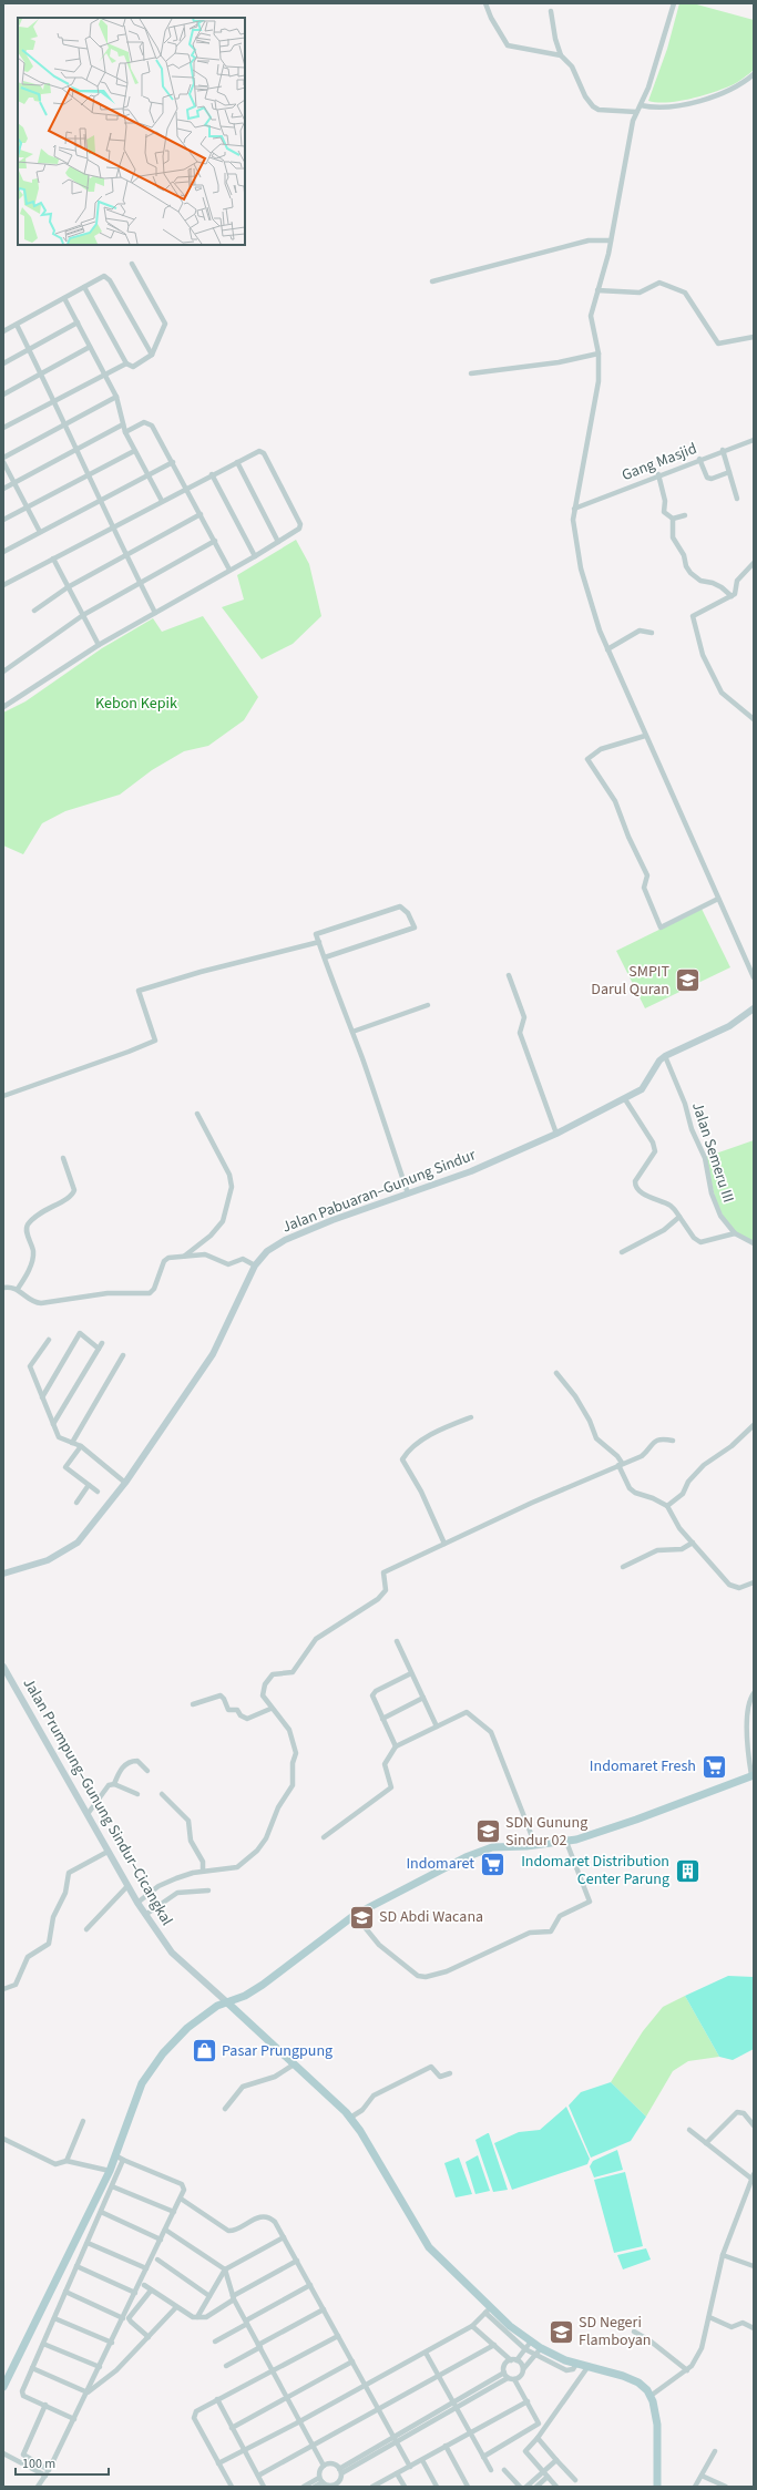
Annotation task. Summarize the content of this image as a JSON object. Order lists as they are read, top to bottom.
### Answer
{
  "streets": {
    "street": [
      "Gang Masjid",
      "Jalan Semeru III",
      "Jalan Pabuaran–Gunung Sindur",
      "Jalan Prumpung–Gunung Sindur–Cicangkal"
    ]
  },
  "crossings": [
    ["Jalan Semeru III", "Jalan Pabuaran–Gunung Sindur"]
  ],
  "parks": ["Kebon Kepik"],
  "places": {
    "school or university": [
      "SMPIT Darul Quran",
      "SDN Gunung Sindur 02",
      "SD Abdi Wacana",
      "SD Negeri Flamboyan"
    ],
    "supermarket": ["Indomaret Fresh", "Indomaret"],
    "building": ["Indomaret Distribution Center Parung"],
    "shop": ["Pasar Prungpung"]
  },
  "scale_bar": "100 m"
}
